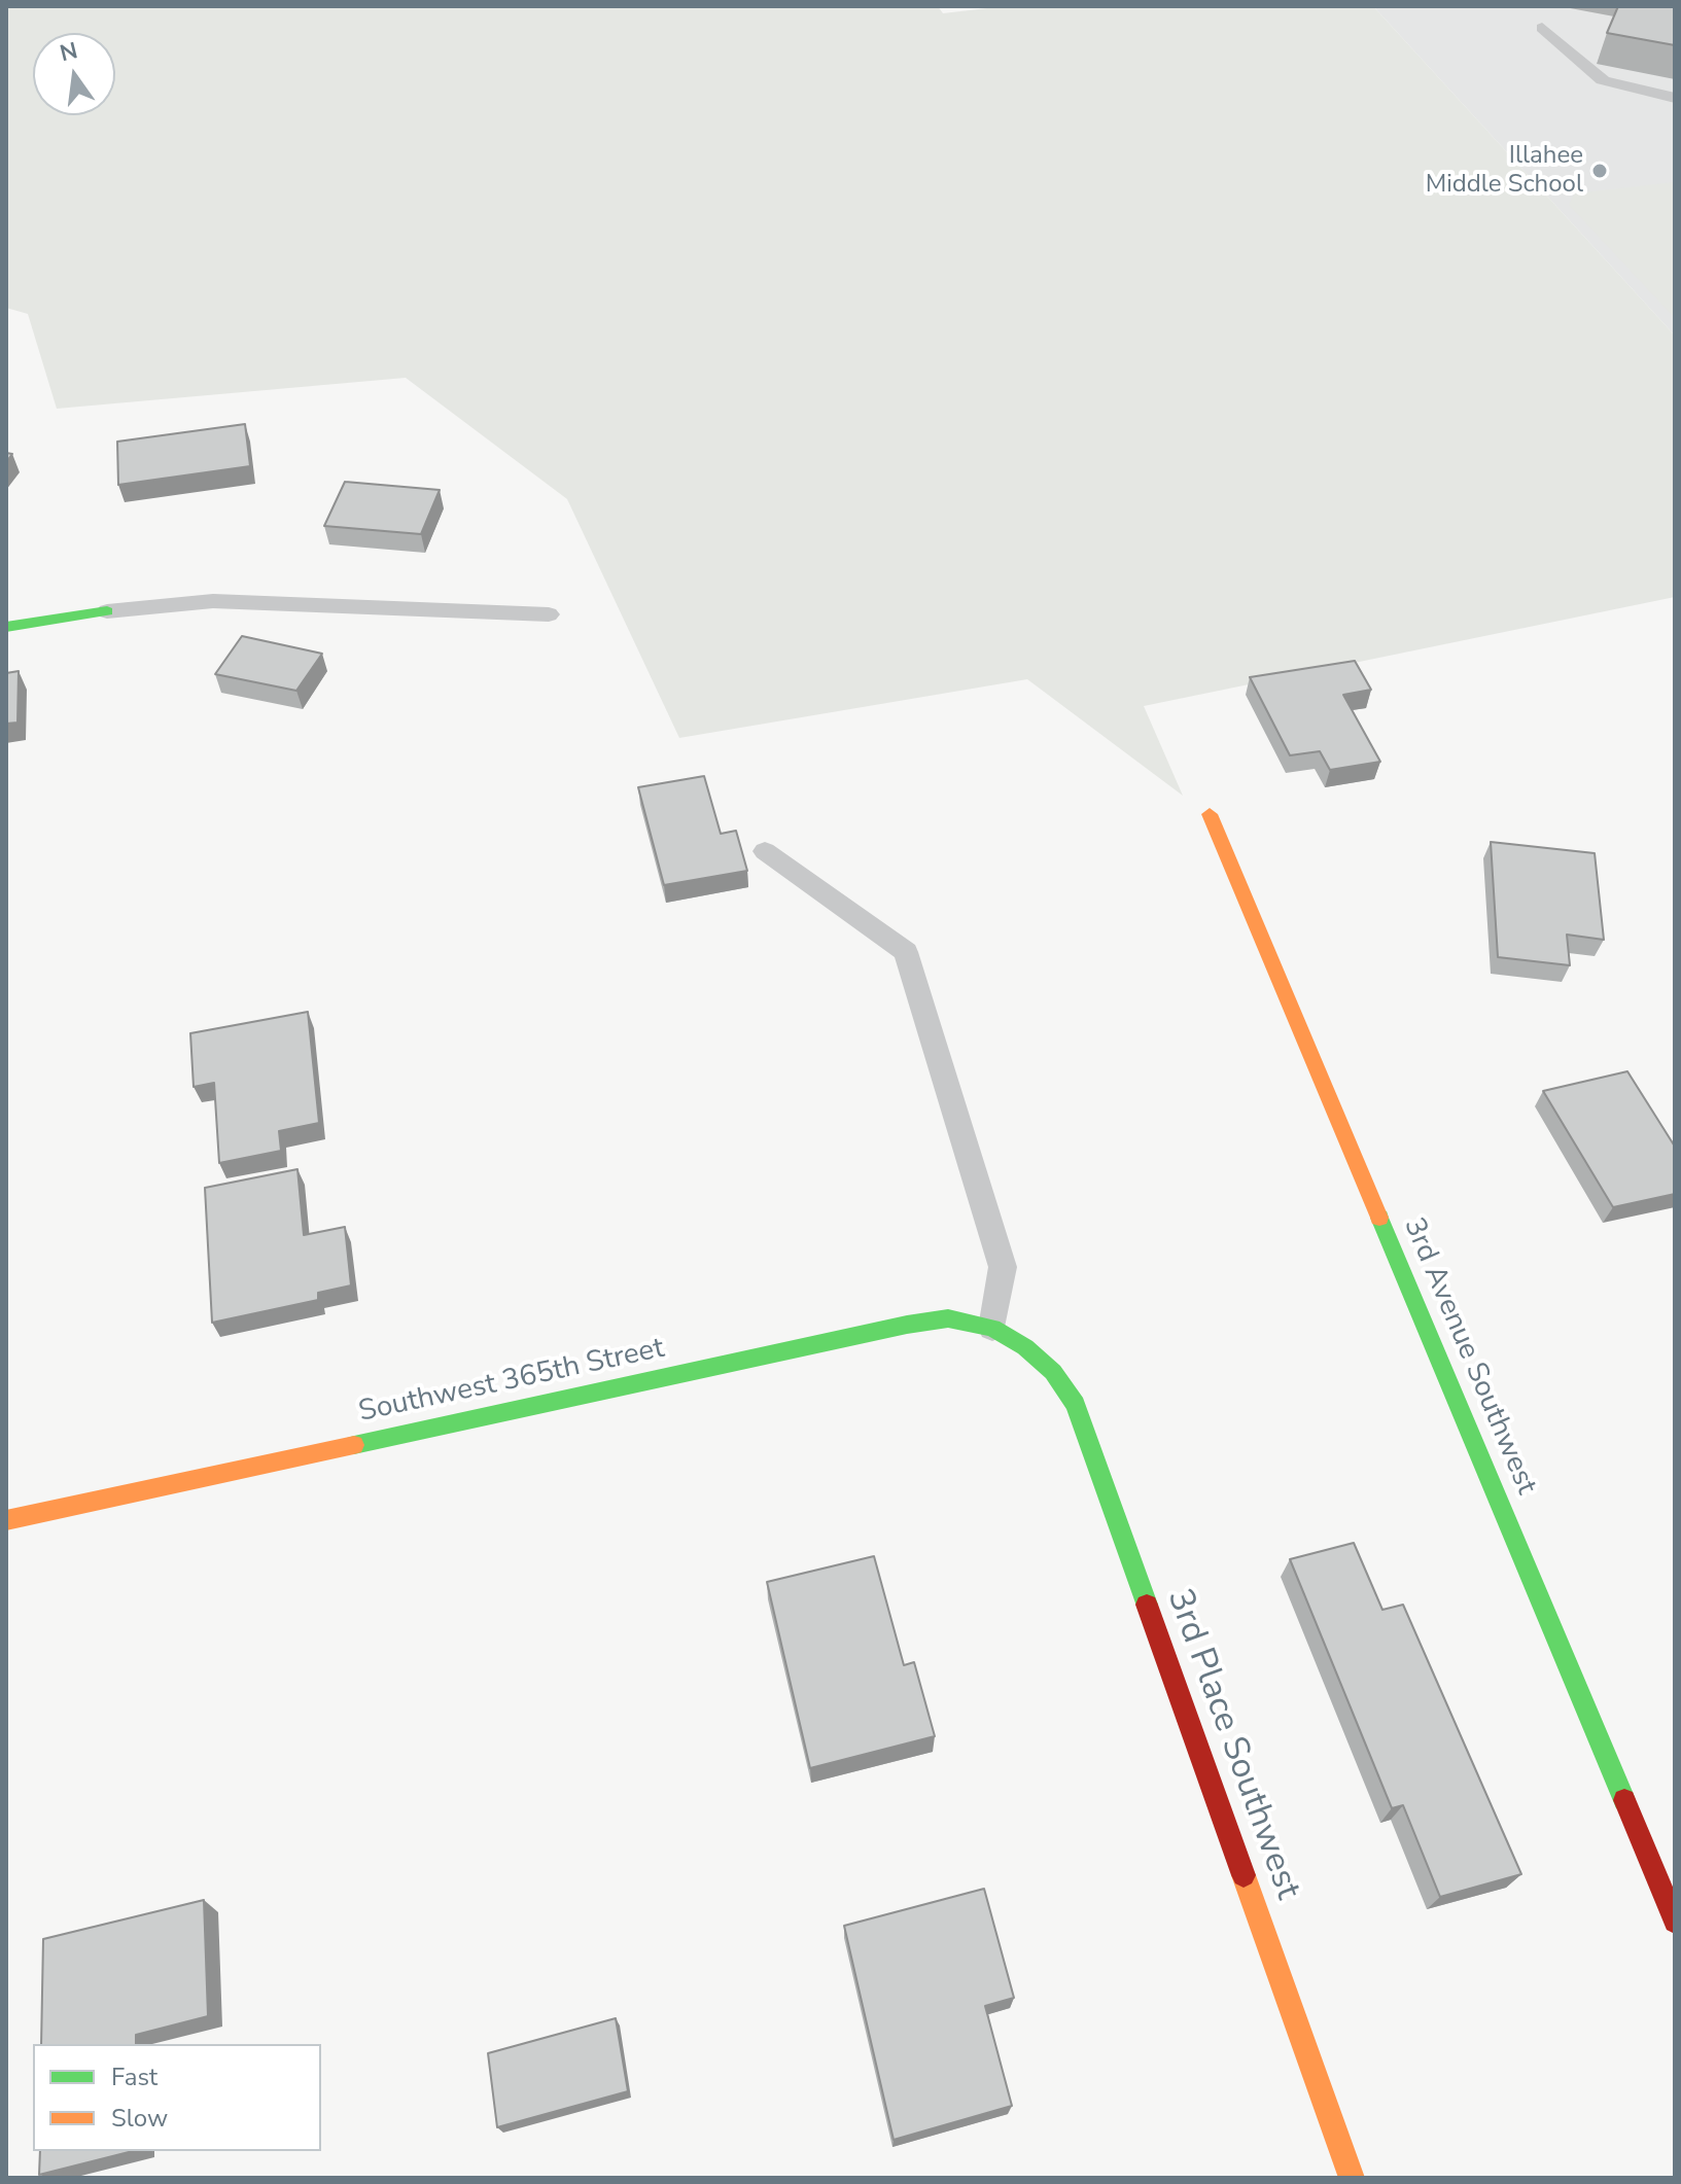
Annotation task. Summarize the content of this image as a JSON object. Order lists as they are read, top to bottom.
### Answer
{
  "streets": {
    "street": ["3rd Avenue Southwest", "Southwest 365th Street", "3rd Place Southwest"]
  },
  "crossings": [
    ["Southwest 365th Street", "3rd Place Southwest"]
  ],
  "places": ["Illahee Middle School"],
  "legend": ["Fast", "Slow"],
  "north": "top"
}
